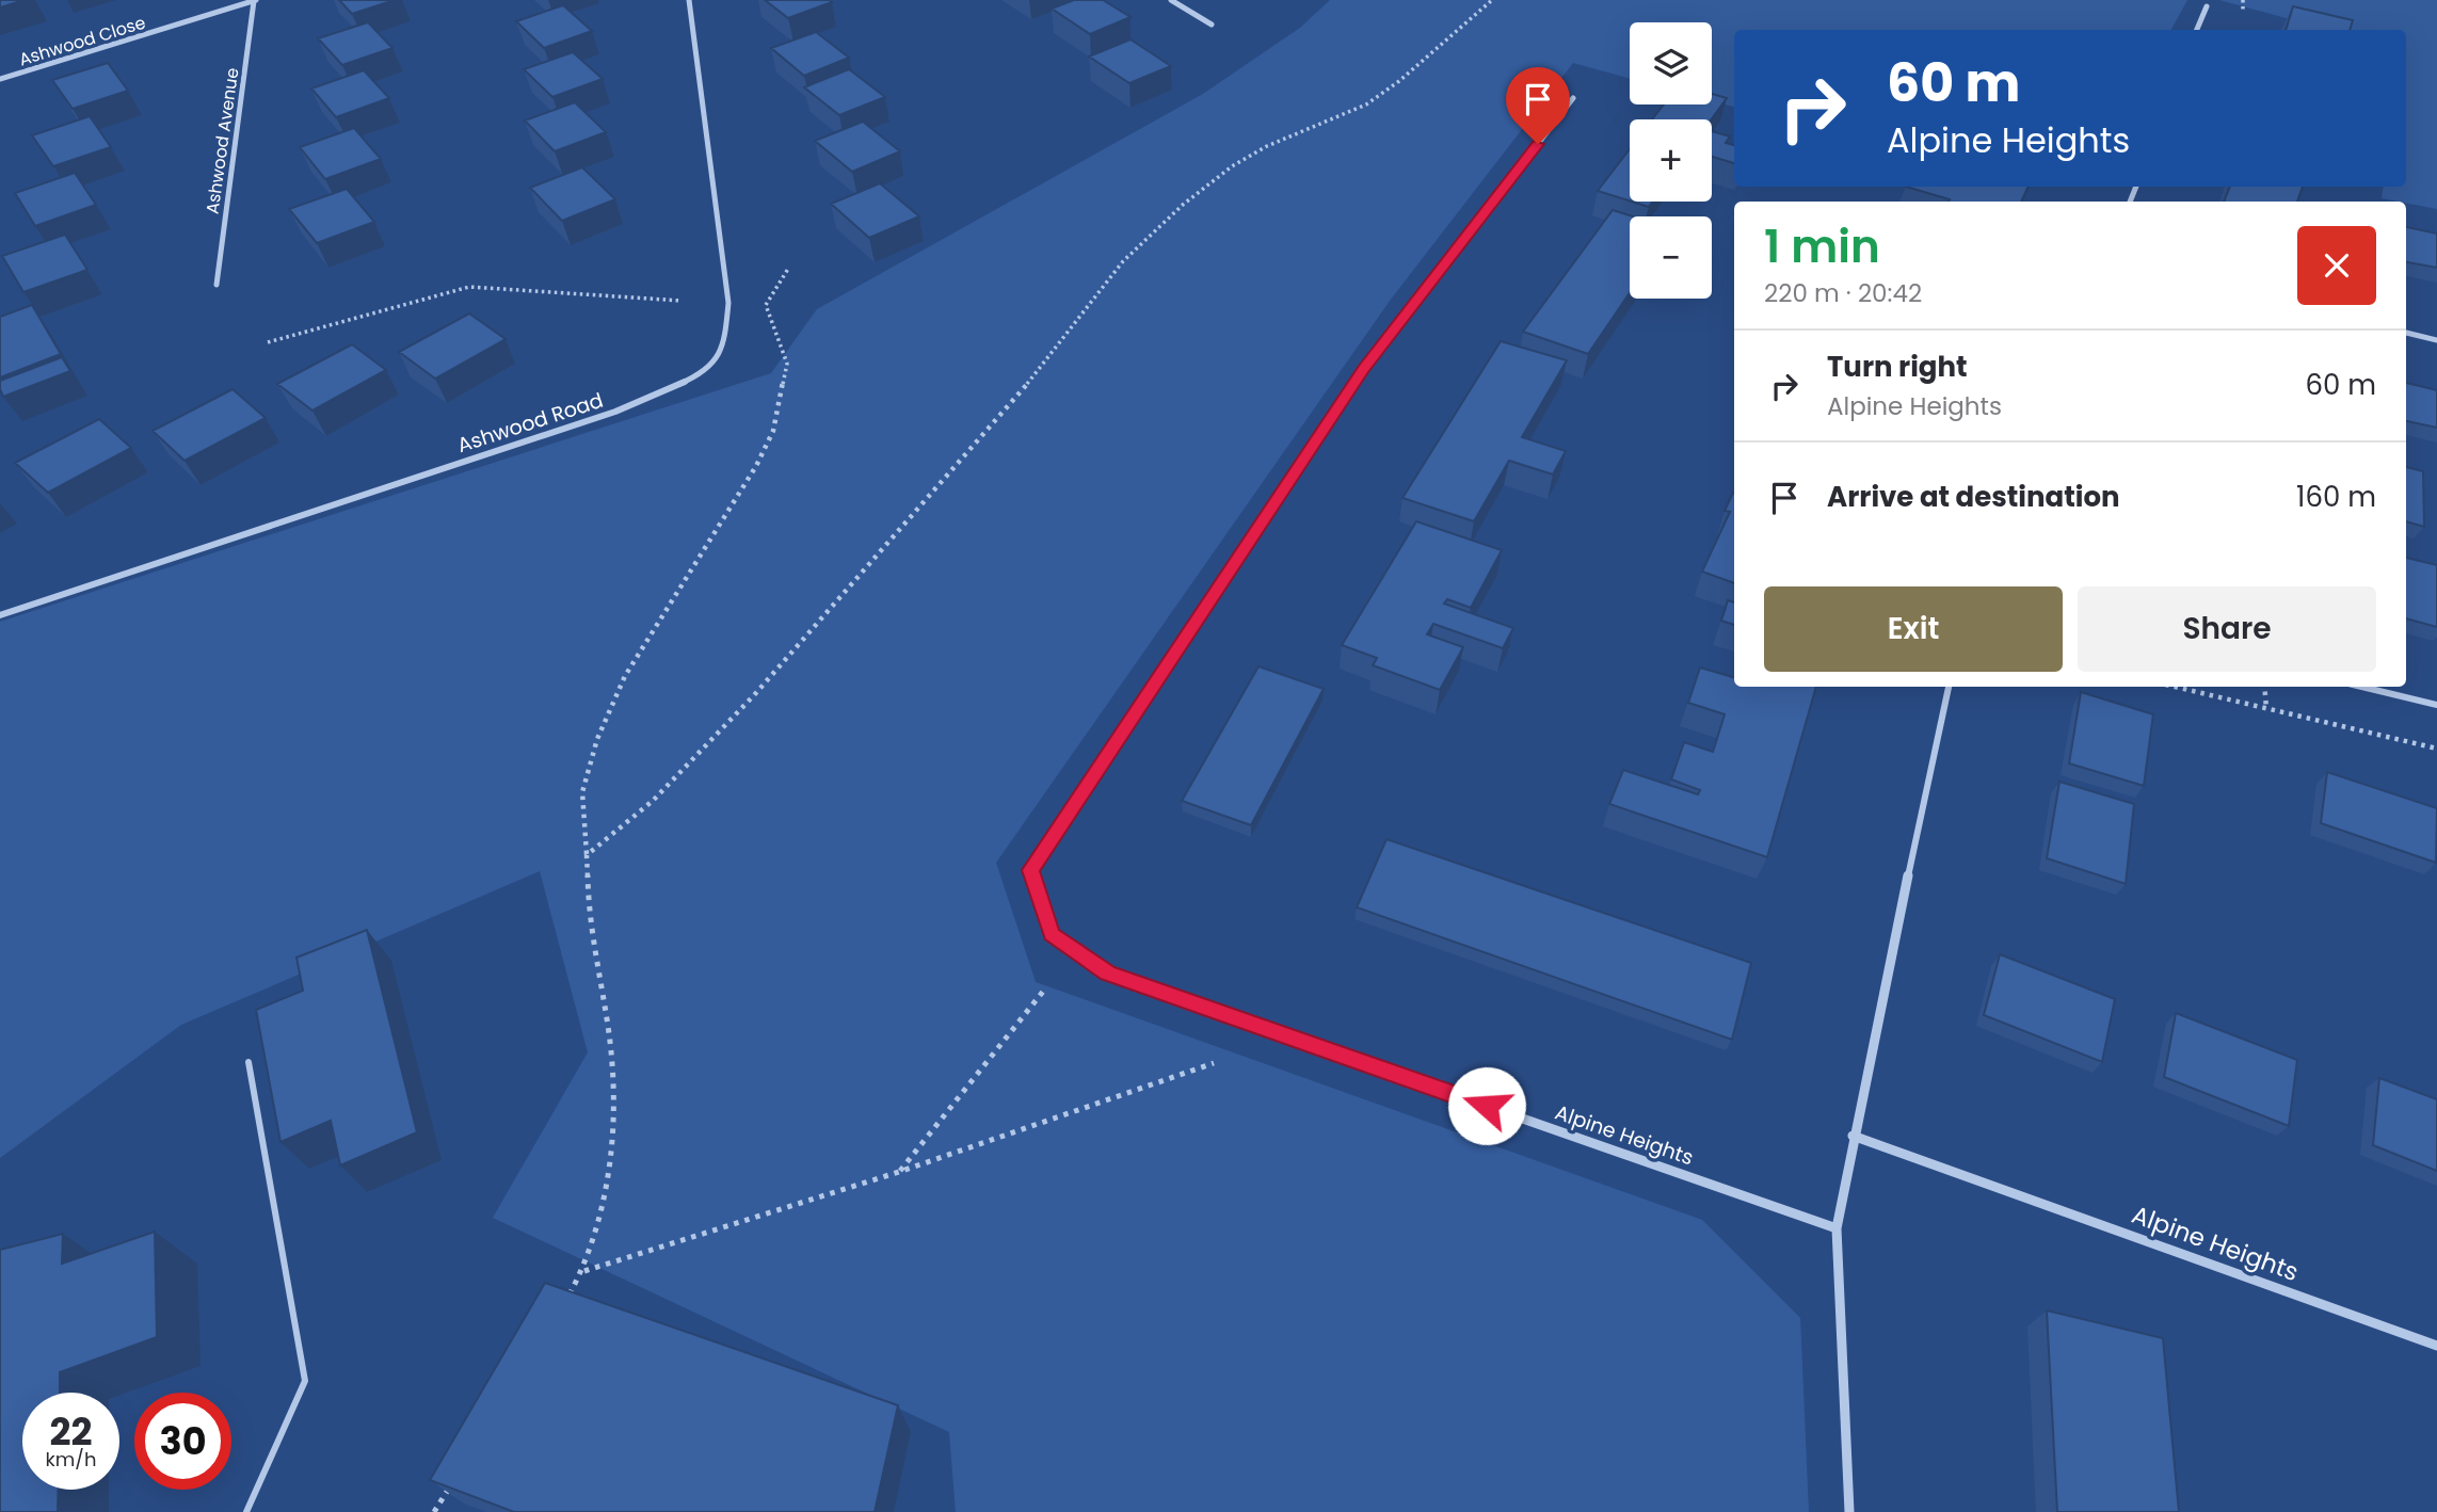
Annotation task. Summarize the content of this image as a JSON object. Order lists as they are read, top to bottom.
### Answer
{
  "streets": {
    "street": [
      "Ashwood Close",
      "Ashwood Avenue",
      "Ashwood Road",
      "Alpine Heights"
    ]
  },
  "crossings": [
    ["Ashwood Close", "Ashwood Avenue"]
  ],
  "page": {
    "map_buttons": ["+", "−"],
    "turn": ["60 m", "Alpine Heights"],
    "heading": ["1 min", "220 m · 20:42"],
    "list": [
      {
        "name": "Turn right",
        "note": "Alpine Heights",
        "value": "60 m"
      },
      {
        "name": "Arrive at destination",
        "value": "160 m"
      }
    ],
    "buttons": ["Exit", "Share"],
    "speed": "22 km/h",
    "limit": "30"
  }
}
